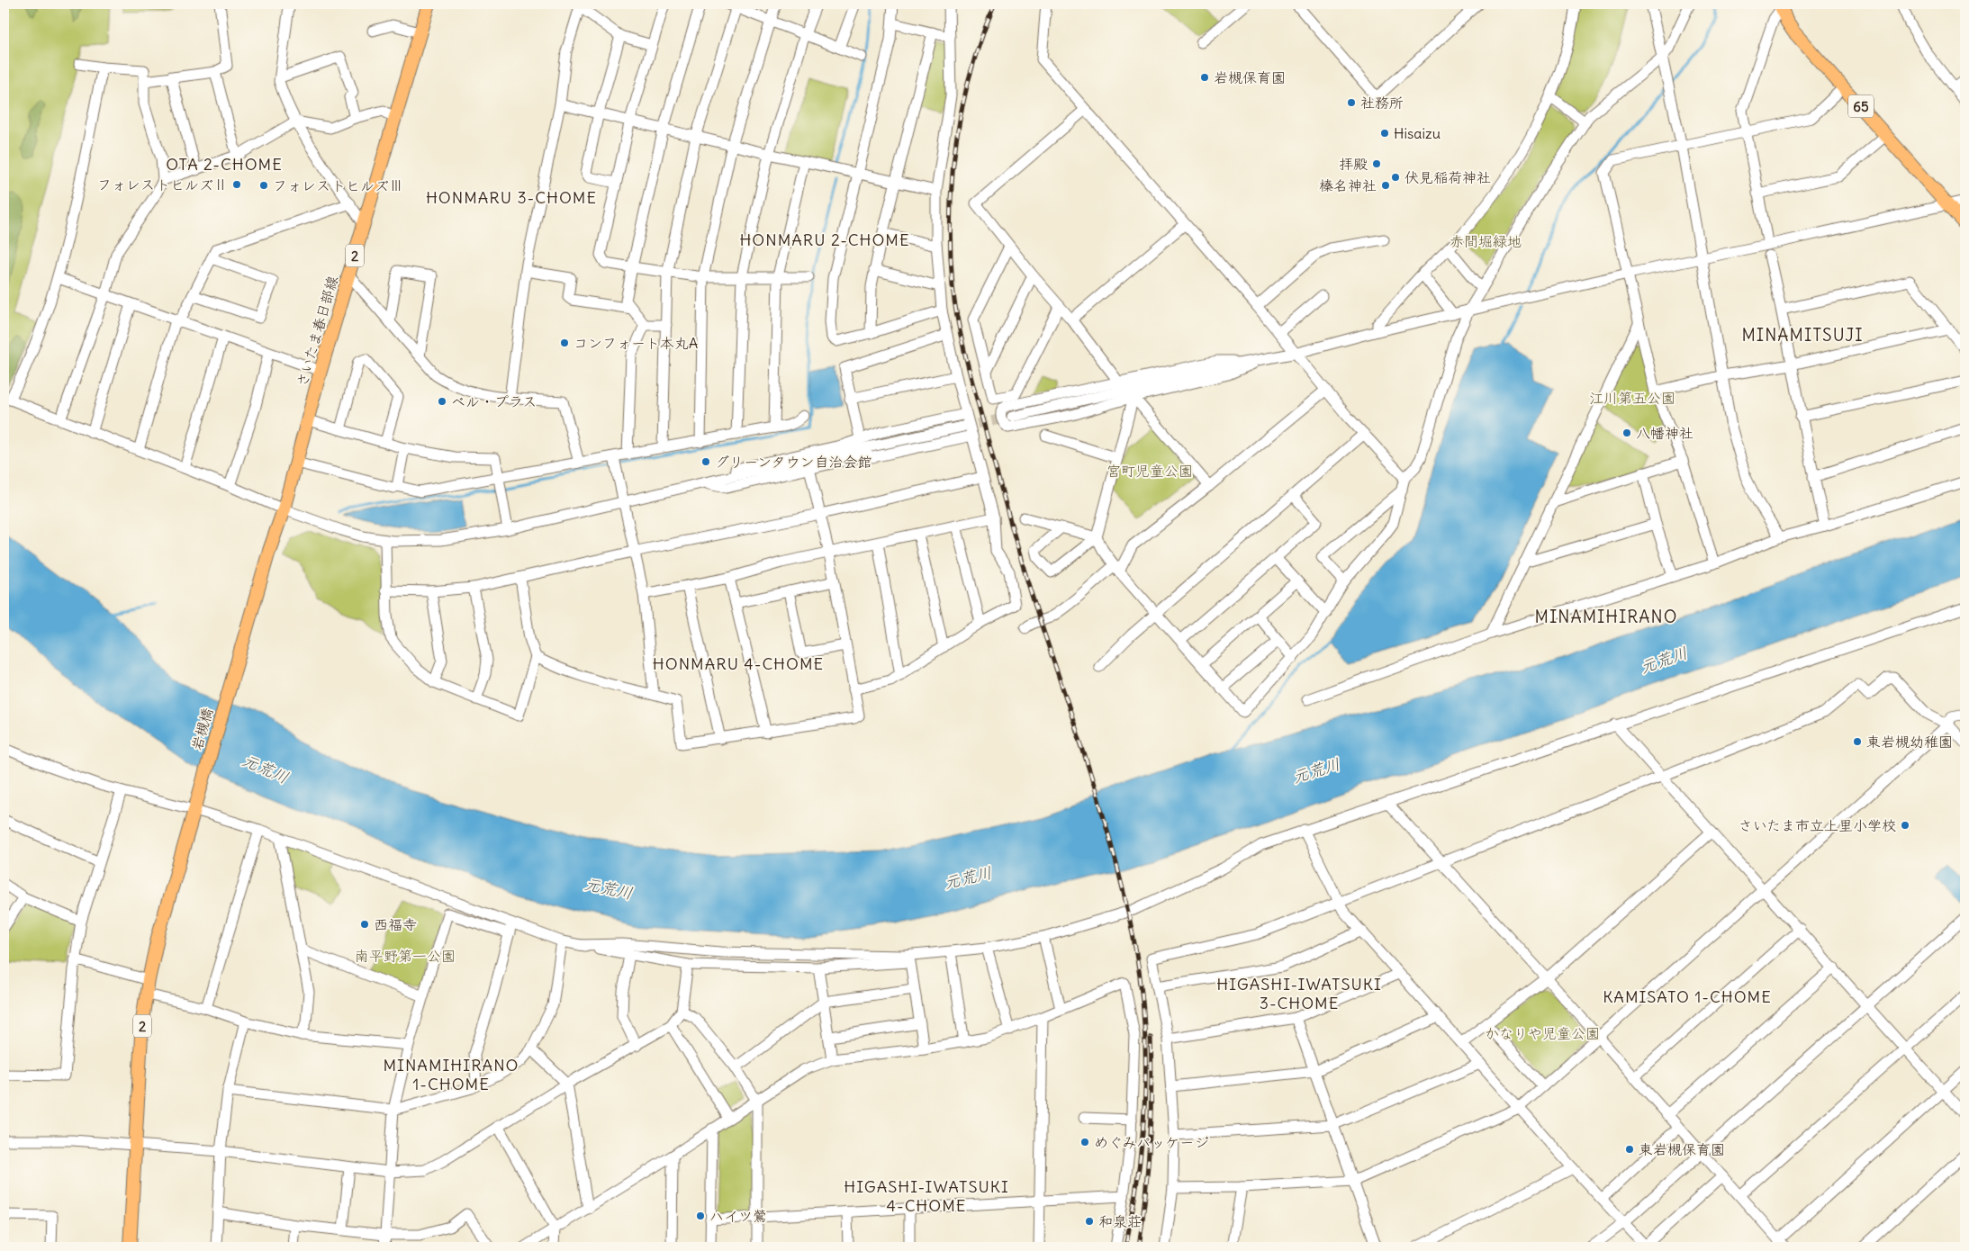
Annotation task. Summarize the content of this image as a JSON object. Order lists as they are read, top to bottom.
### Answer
{
  "streets": {
    "main road": [
      "65",
      "2",
      "さいたま春日部線",
      "岩槻橋"
    ]
  },
  "crossings": [
    ["2", "岩槻橋"],
    ["さいたま春日部線", "岩槻橋"]
  ],
  "districts": [
    "OTA 2-CHOME",
    "HONMARU 3-CHOME",
    "HONMARU 2-CHOME",
    "MINAMITSUJI",
    "MINAMIHIRANO",
    "HONMARU 4-CHOME",
    "HIGASHI-IWATSUKI 3-CHOME",
    "KAMISATO 1-CHOME",
    "MINAMIHIRANO 1-CHOME",
    "HIGASHI-IWATSUKI 4-CHOME"
  ],
  "water": ["元荒川"],
  "parks": [
    "赤間堀緑地",
    "江川第五公園",
    "宮町児童公園",
    "南平野第一公園",
    "かなりや児童公園"
  ],
  "places": [
    "岩槻保育園",
    "社務所",
    "Hisaizu",
    "拝殿",
    "伏見稲荷神社",
    "フォレストヒルズⅡ",
    "フォレストヒルズⅢ",
    "榛名神社",
    "コンフォート本丸A",
    "ベル・プラス",
    "八幡神社",
    "グリーンタウン自治会館",
    "東岩槻幼稚園",
    "さいたま市立上里小学校",
    "西福寺",
    "めぐみパッケージ",
    "東岩槻保育園",
    "ハイツ鶯",
    "和泉荘"
  ]
}
